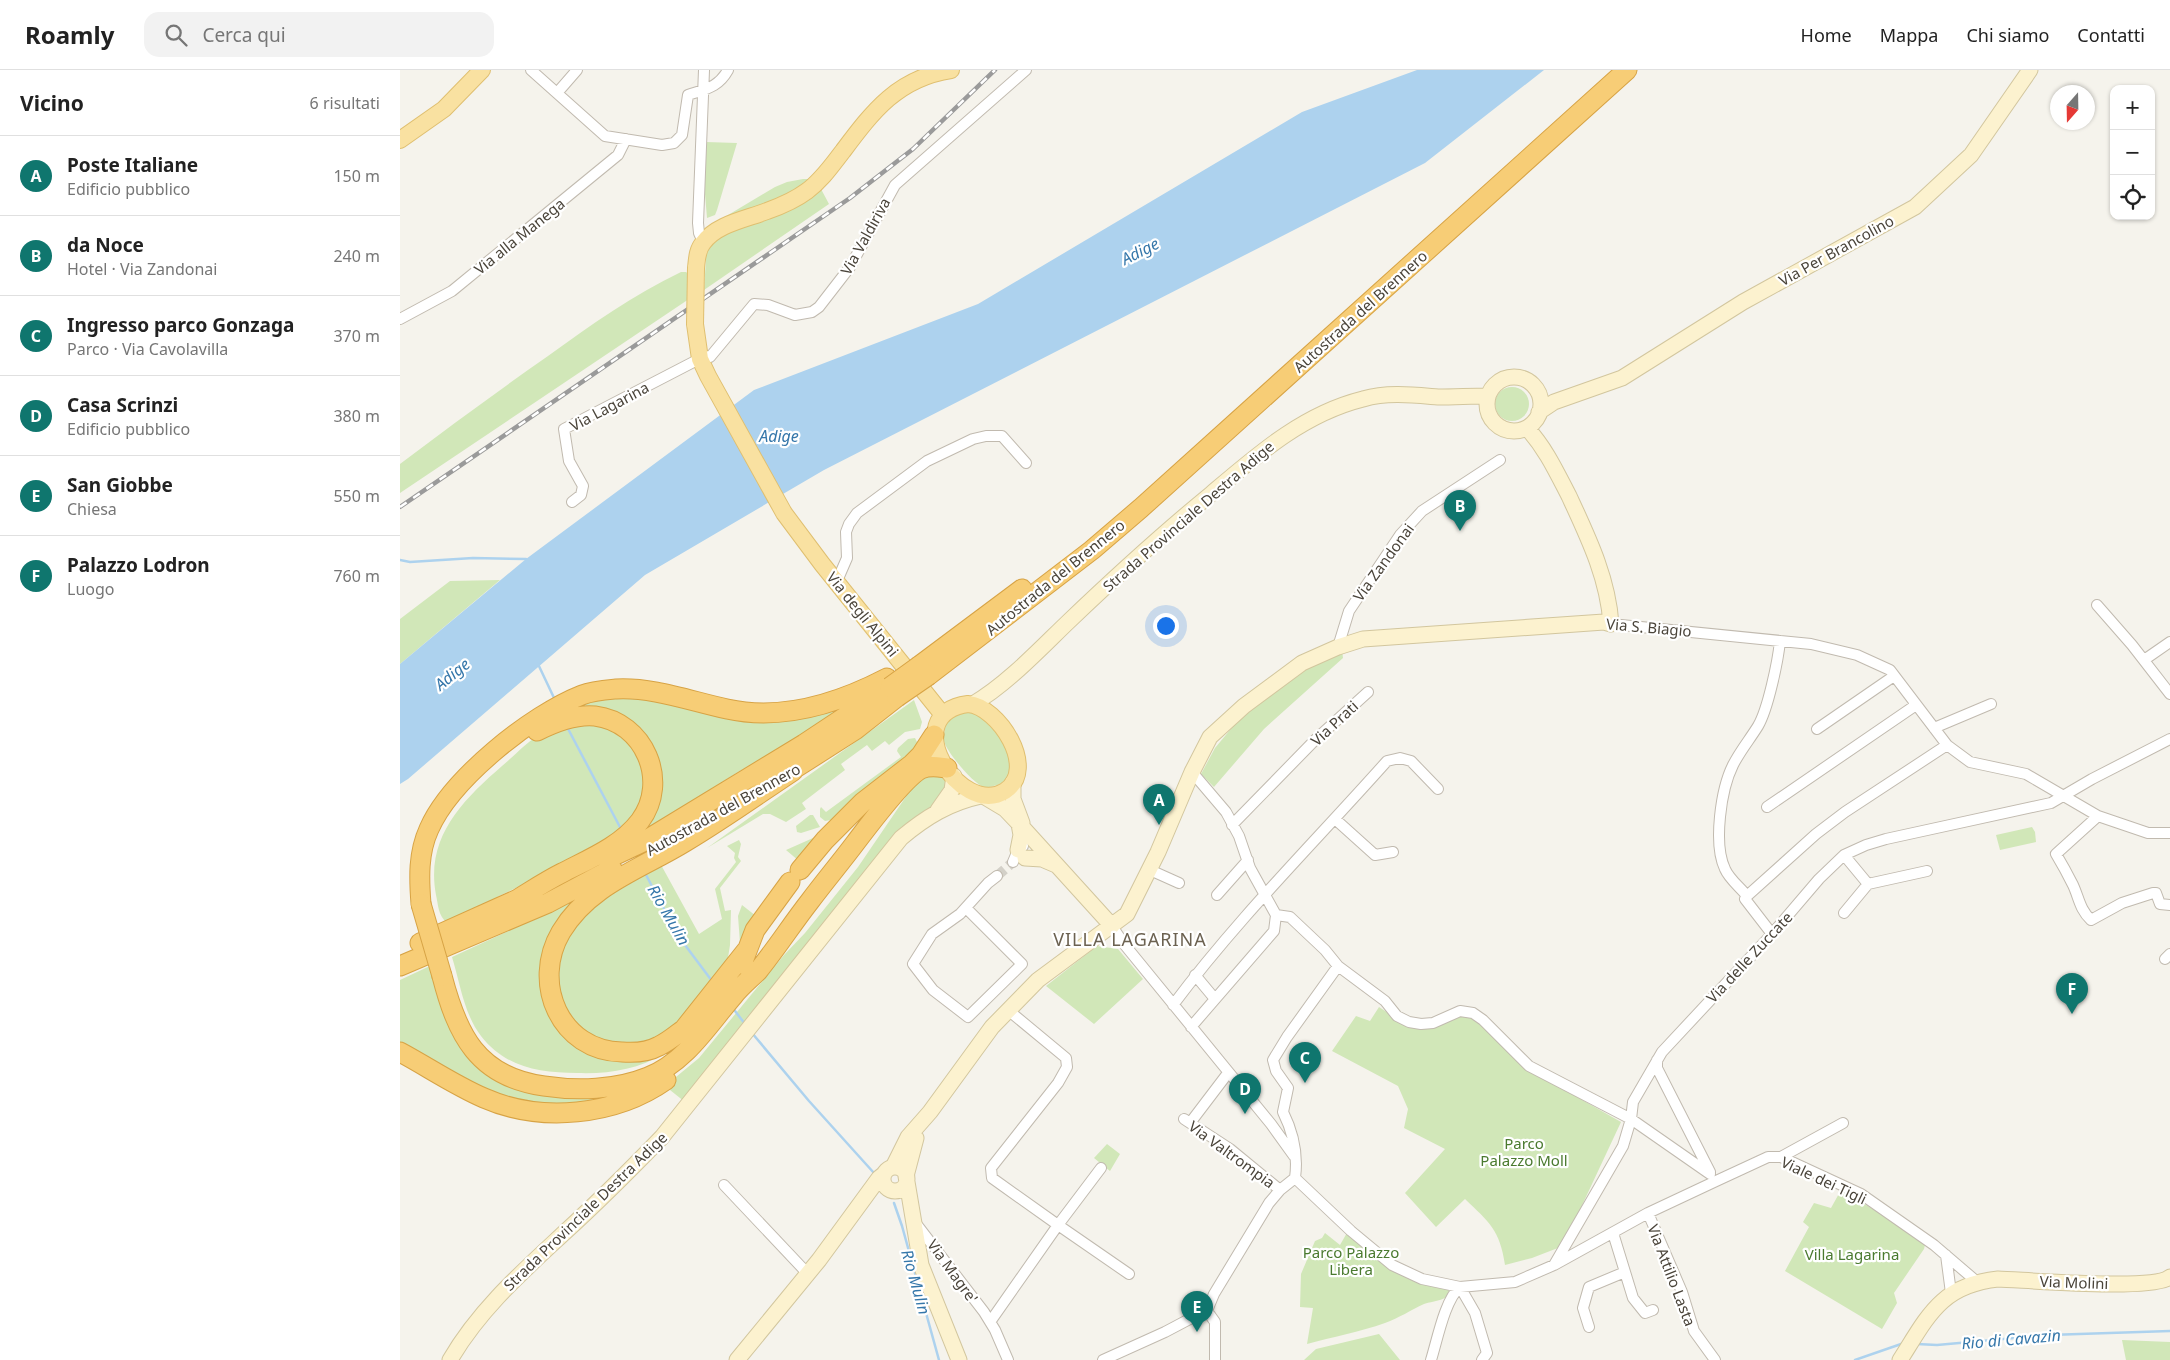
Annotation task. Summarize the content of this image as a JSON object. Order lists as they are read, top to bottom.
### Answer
{
  "streets": {
    "highway": ["Autostrada del Brennero"],
    "main road": [
      "Via Per Brancolino",
      "Strada Provinciale Destra Adige",
      "Via degli Alpini",
      "Via S. Biagio",
      "Via Molini"
    ],
    "street": [
      "Via alla Manega",
      "Via Valdiriva",
      "Via Lagarina",
      "Via Zandonai",
      "Via Prati",
      "Via delle Zuccate",
      "Via Valtrompia",
      "Viale dei Tigli",
      "Via Magre'",
      "Via Attilio Lasta"
    ]
  },
  "crossings": [
    ["Via Valdiriva", "Via Lagarina"],
    ["Via Valdiriva", "Via degli Alpini"],
    ["Via Lagarina", "Via degli Alpini"],
    ["Strada Provinciale Destra Adige", "Via degli Alpini"],
    ["Via Zandonai", "Via S. Biagio"],
    ["Via S. Biagio", "Via delle Zuccate"],
    ["Via delle Zuccate", "Viale dei Tigli"],
    ["Viale dei Tigli", "Via Attilio Lasta"],
    ["Viale dei Tigli", "Via Molini"]
  ],
  "districts": ["VILLA LAGARINA"],
  "water": ["Adige", "Rio Mulin", "Rio di Cavazin"],
  "parks": ["Parco Palazzo Moll", "Parco Palazzo Libera", "Villa Lagarina"],
  "north": "bottom",
  "page": {
    "header": "Roamly",
    "search": "Cerca qui",
    "nav": [
      "Home",
      "Mappa",
      "Chi siamo",
      "Contatti"
    ],
    "heading": ["Vicino", "6 risultati"],
    "map_buttons": ["+", "−"],
    "list": [
      {
        "mark": "A",
        "name": "Poste Italiane",
        "note": "Edificio pubblico",
        "value": "150 m"
      },
      {
        "mark": "B",
        "name": "da Noce",
        "note": "Hotel · Via Zandonai",
        "value": "240 m"
      },
      {
        "mark": "C",
        "name": "Ingresso parco Gonzaga",
        "note": "Parco · Via Cavolavilla",
        "value": "370 m"
      },
      {
        "mark": "D",
        "name": "Casa Scrinzi",
        "note": "Edificio pubblico",
        "value": "380 m"
      },
      {
        "mark": "E",
        "name": "San Giobbe",
        "note": "Chiesa",
        "value": "550 m"
      },
      {
        "mark": "F",
        "name": "Palazzo Lodron",
        "note": "Luogo",
        "value": "760 m"
      }
    ],
    "pins": [
      "B",
      "A",
      "F",
      "C",
      "D",
      "E"
    ]
  }
}
